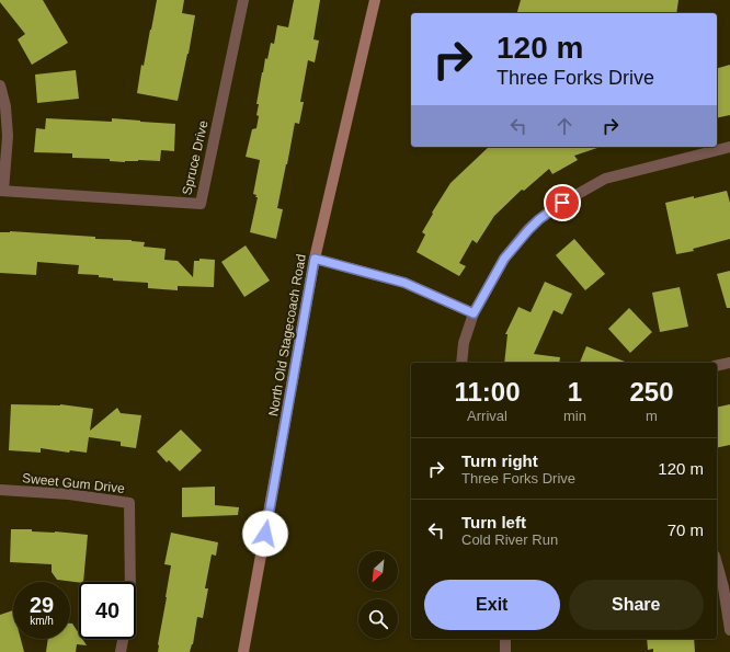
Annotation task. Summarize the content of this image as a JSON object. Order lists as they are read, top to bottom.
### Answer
{
  "streets": {
    "street": ["Spruce Drive", "North Old Stagecoach Road", "Sweet Gum Drive"]
  },
  "north": "bottom left",
  "page": {
    "turn": ["120 m", "Three Forks Drive"],
    "eta": [
      "11:00",
      "Arrival",
      "1",
      "min",
      "250",
      "m"
    ],
    "list": [
      {
        "name": "Turn right",
        "note": "Three Forks Drive",
        "value": "120 m"
      },
      {
        "name": "Turn left",
        "note": "Cold River Run",
        "value": "70 m"
      }
    ],
    "buttons": ["Exit", "Share"],
    "speed": "29 km/h",
    "limit": "40"
  }
}
